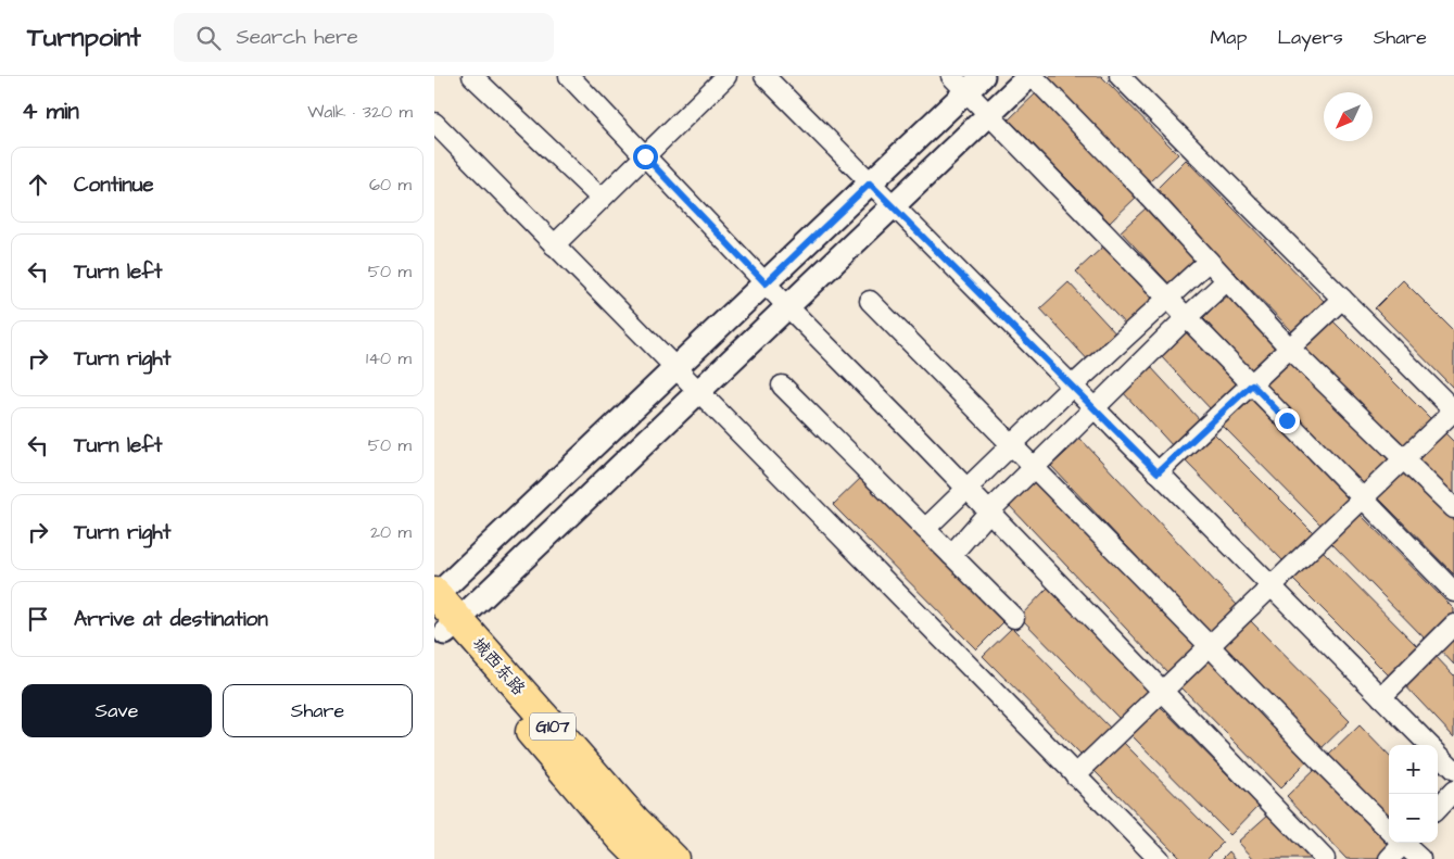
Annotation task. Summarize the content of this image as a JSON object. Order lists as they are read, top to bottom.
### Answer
{
  "streets": {
    "highway": ["城西东路", "G107"]
  },
  "north": "bottom left",
  "page": {
    "header": "Turnpoint",
    "search": "Search here",
    "nav": ["Map", "Layers", "Share"],
    "heading": ["4 min", "Walk · 320 m"],
    "list": [
      ["Continue", "60 m"],
      ["Turn left", "50 m"],
      ["Turn right", "140 m"],
      ["Turn left", "50 m"],
      ["Turn right", "20 m"],
      "Arrive at destination"
    ],
    "buttons": ["Save", "Share"],
    "map_buttons": ["+", "−"]
  }
}
